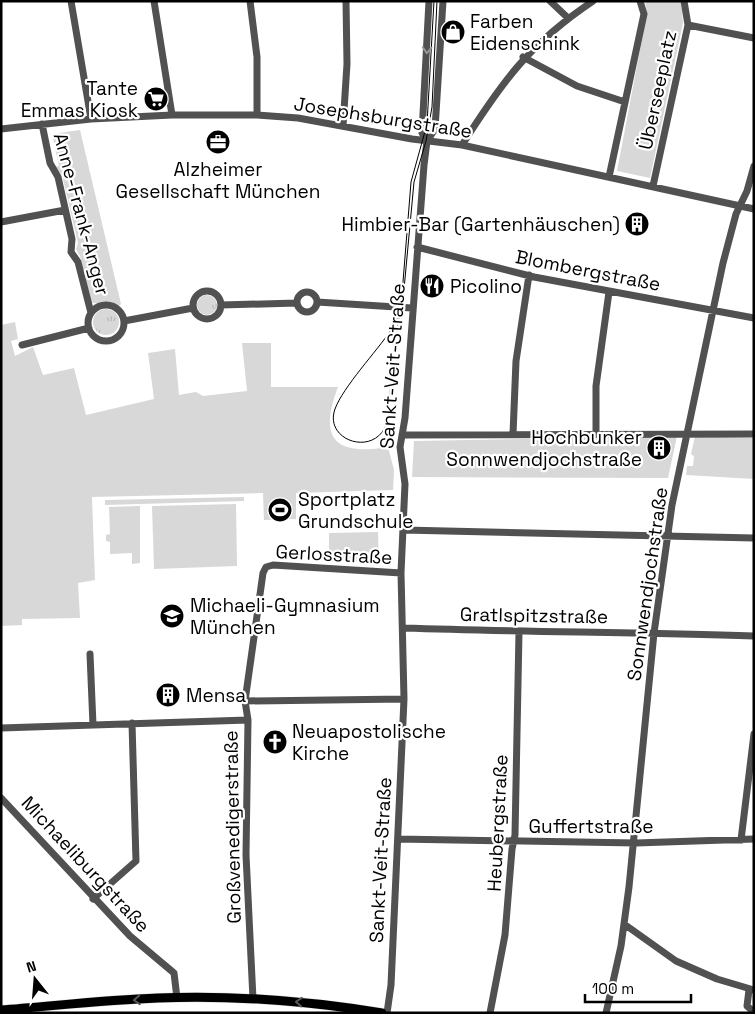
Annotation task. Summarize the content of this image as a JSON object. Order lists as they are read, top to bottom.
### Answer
{
  "streets": {
    "street": [
      "Überseeplatz",
      "Josephsburgstraße",
      "Anne-Frank-Anger",
      "Blombergstraße",
      "Sankt-Veit-Straße",
      "Gerlosstraße",
      "Sonnwendjochstraße",
      "Gratlspitzstraße",
      "Heubergstraße",
      "Guffertstraße",
      "Großvenedigerstraße",
      "Michaeliburgstraße"
    ]
  },
  "crossings": [
    ["Überseeplatz", "Josephsburgstraße"],
    ["Josephsburgstraße", "Anne-Frank-Anger"],
    ["Josephsburgstraße", "Sankt-Veit-Straße"],
    ["Josephsburgstraße", "Sonnwendjochstraße"],
    ["Blombergstraße", "Sankt-Veit-Straße"],
    ["Blombergstraße", "Sonnwendjochstraße"],
    ["Sankt-Veit-Straße", "Gerlosstraße"],
    ["Sankt-Veit-Straße", "Gratlspitzstraße"],
    ["Sankt-Veit-Straße", "Guffertstraße"],
    ["Gerlosstraße", "Großvenedigerstraße"],
    ["Sonnwendjochstraße", "Gratlspitzstraße"],
    ["Sonnwendjochstraße", "Guffertstraße"],
    ["Gratlspitzstraße", "Heubergstraße"],
    ["Heubergstraße", "Guffertstraße"]
  ],
  "places": {
    "shop": ["Farben Eidenschink"],
    "supermarket": ["Tante Emmas Kiosk"],
    "office": ["Alzheimer Gesellschaft München"],
    "building": ["Himbier-Bar (Gartenhäuschen)", "Hochbunker Sonnwendjochstraße", "Mensa"],
    "restaurant": ["Picolino"],
    "sports": ["Sportplatz Grundschule"],
    "school or university": ["Michaeli-Gymnasium München"],
    "church": ["Neuapostolische Kirche"]
  },
  "scale_bar": "100 m",
  "north": "top"
}
